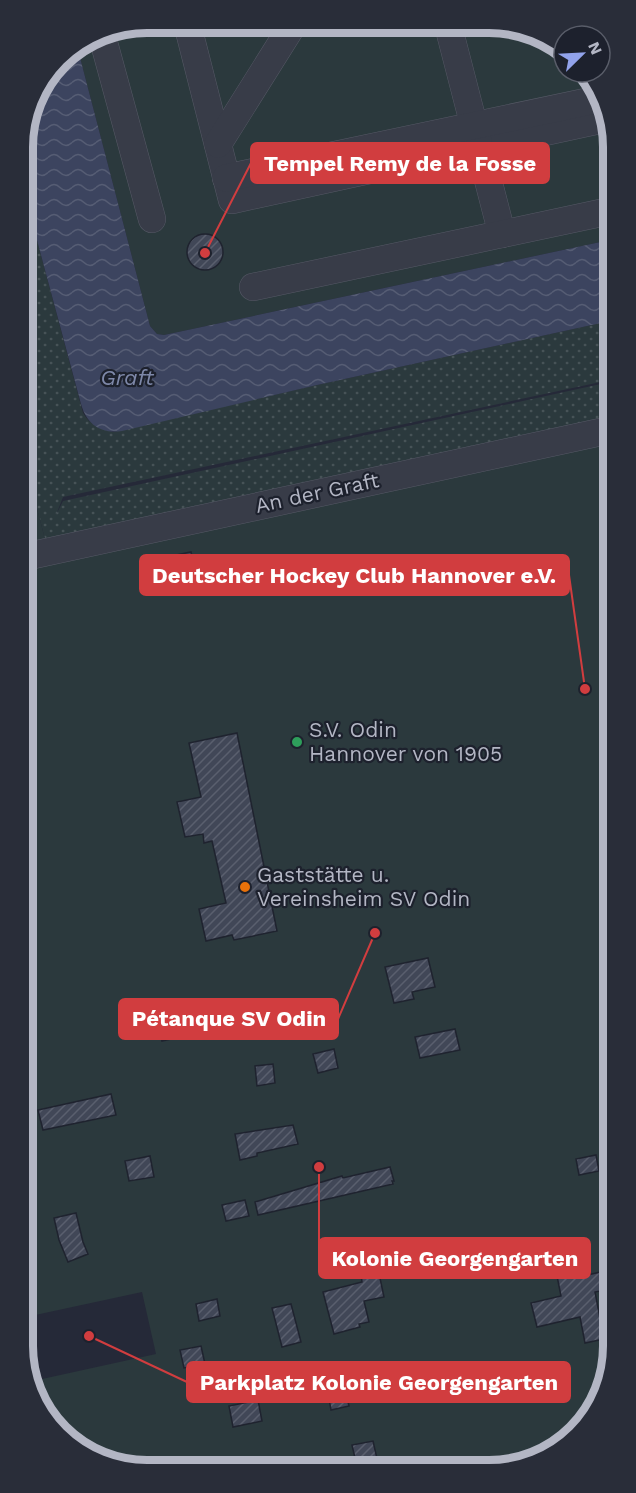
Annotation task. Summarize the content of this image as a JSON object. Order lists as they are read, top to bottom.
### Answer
{
  "streets": {
    "street": ["An der Graft"]
  },
  "water": ["Graft"],
  "places": [
    "Tempel Remy de la Fosse",
    "Deutscher Hockey Club Hannover e.V.",
    "S.V. Odin Hannover von 1905",
    "Gaststätte u. Vereinsheim SV Odin",
    "Pétanque SV Odin",
    "Kolonie Georgengarten",
    "Parkplatz Kolonie Georgengarten"
  ],
  "north": "top right"
}
